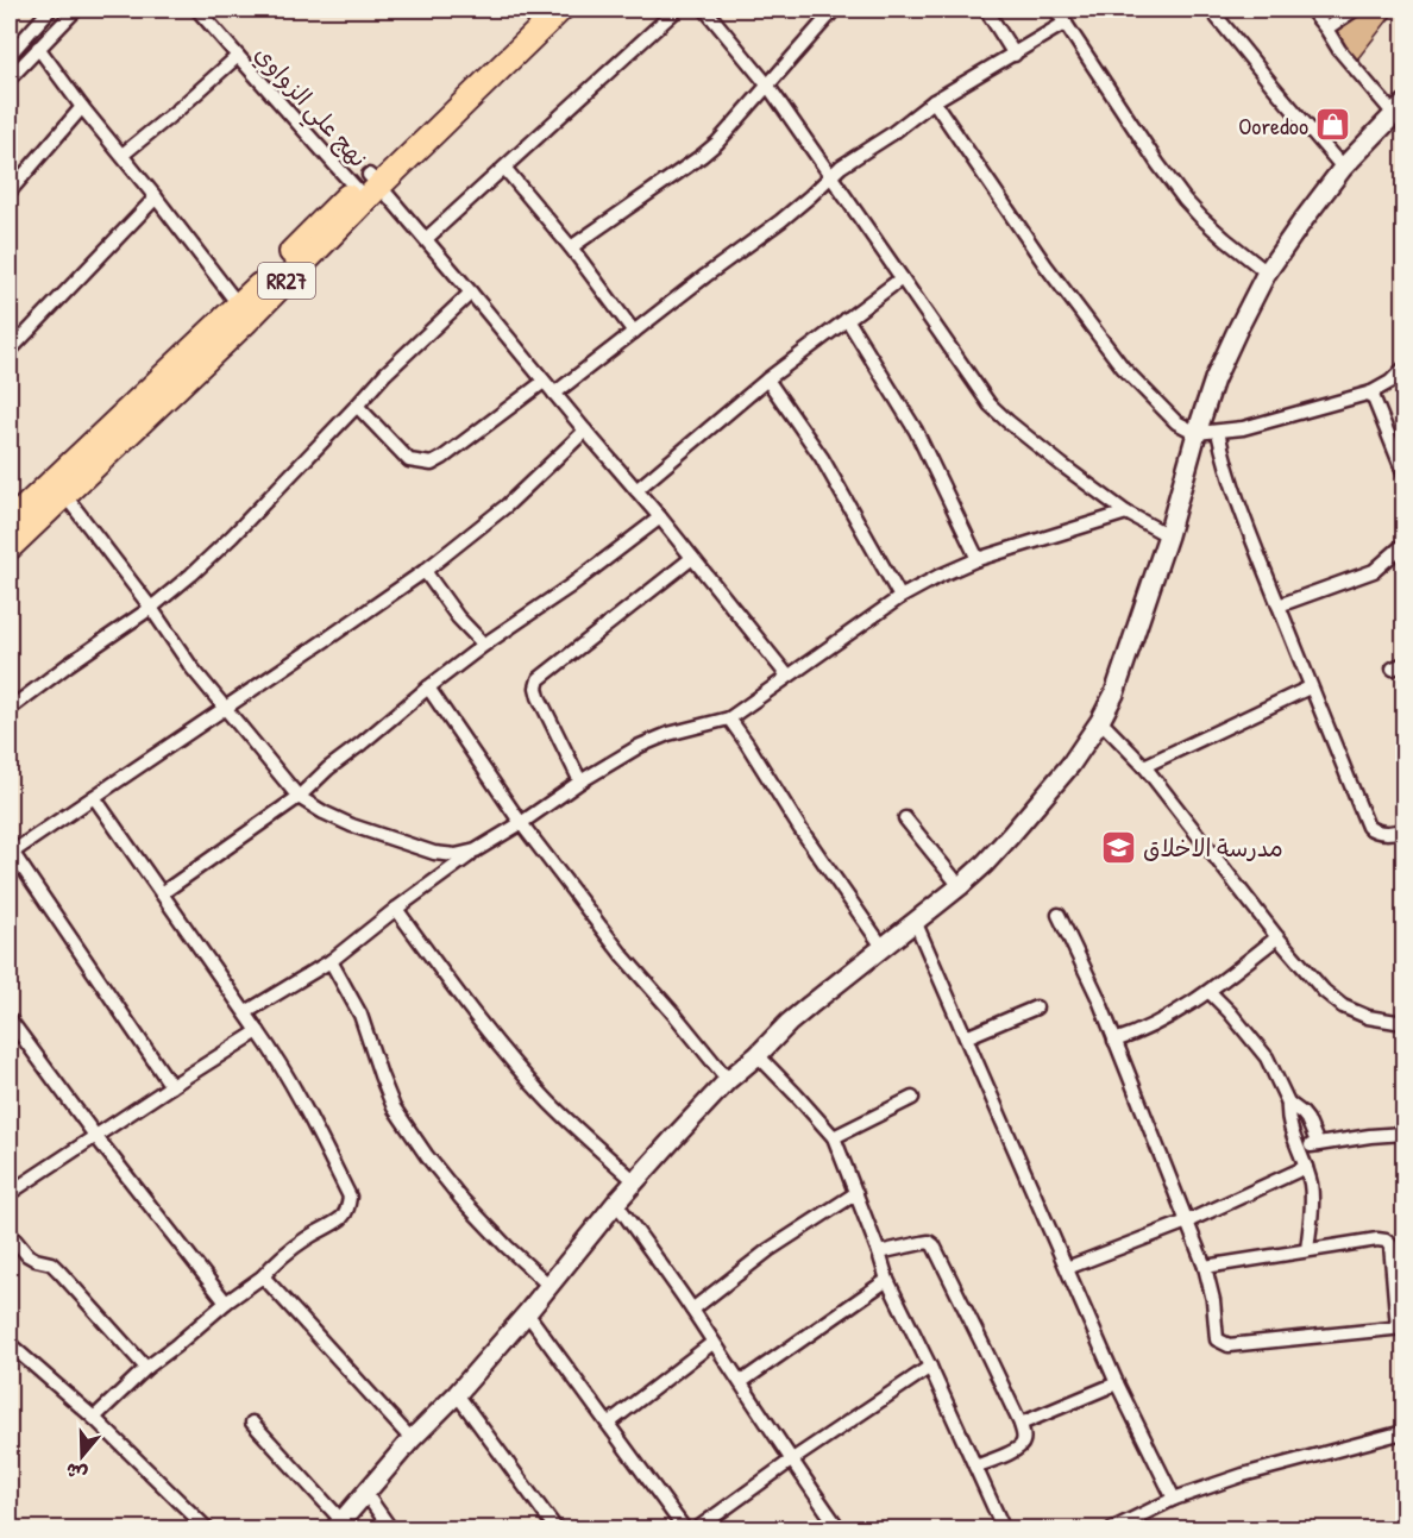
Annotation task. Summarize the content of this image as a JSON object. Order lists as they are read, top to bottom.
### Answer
{
  "streets": {
    "highway": ["RR27"],
    "street": ["نهج علي الزواوي"]
  },
  "crossings": [
    ["نهج علي الزواوي", "RR27"]
  ],
  "places": {
    "shop": ["Ooredoo"],
    "school or university": ["مدرسة الاخلاق"]
  },
  "north": "bottom"
}
